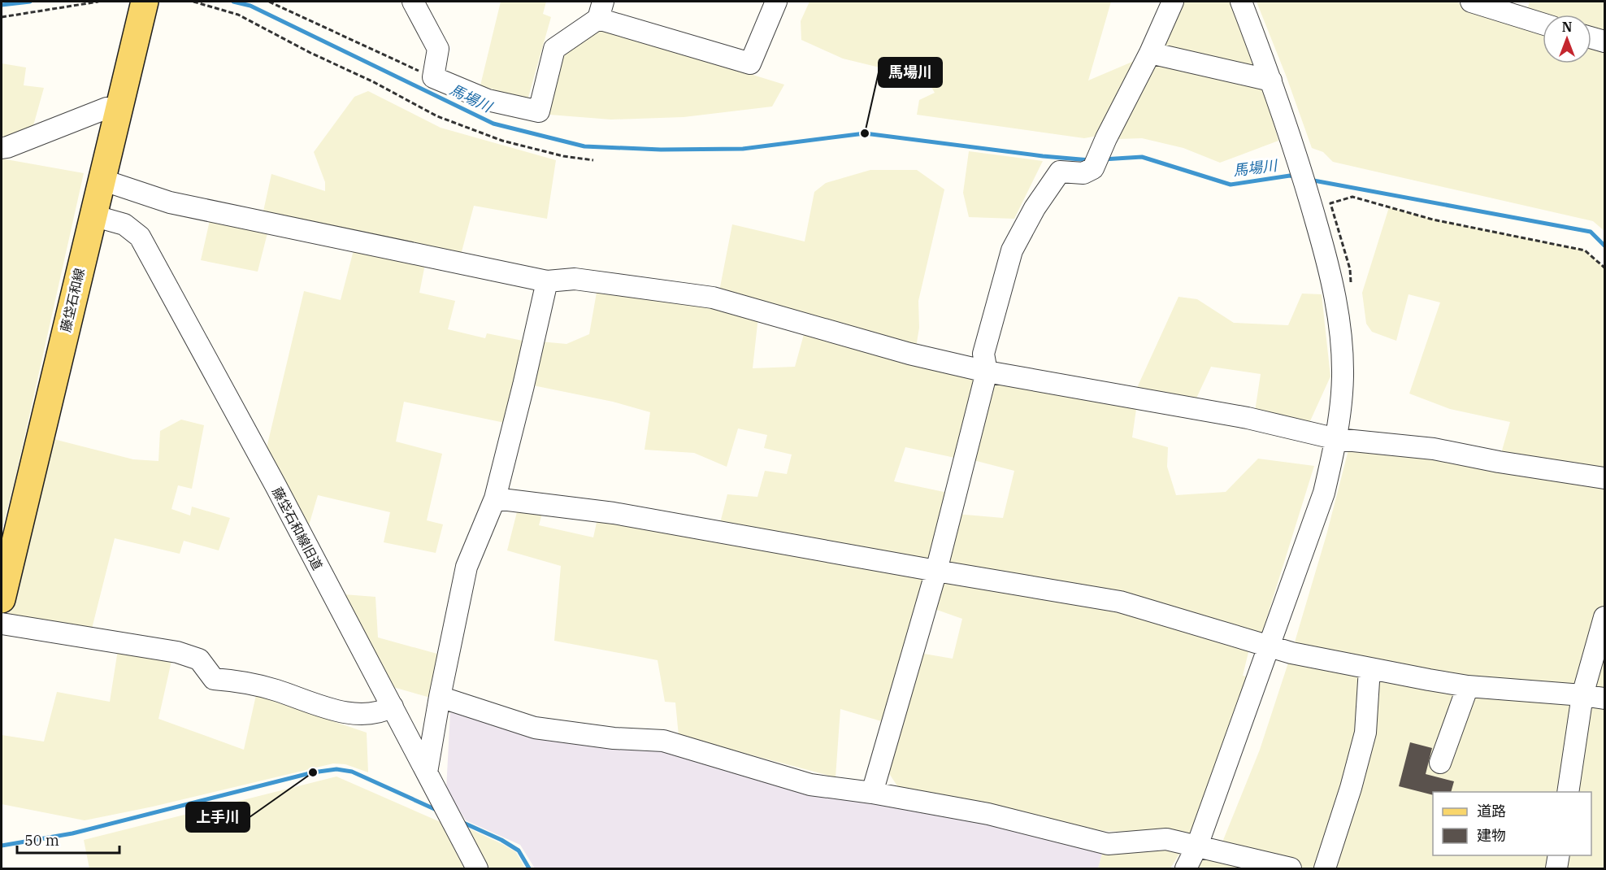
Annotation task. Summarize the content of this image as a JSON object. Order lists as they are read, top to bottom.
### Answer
{
  "streets": {
    "main road": ["藤垈石和線"],
    "street": ["藤垈石和線旧道"]
  },
  "crossings": [
    ["藤垈石和線", "藤垈石和線旧道"]
  ],
  "water": ["馬場川"],
  "places": ["馬場川", "上手川"],
  "legend": ["道路", "建物"],
  "scale_bar": "50 m",
  "north": "top"
}
